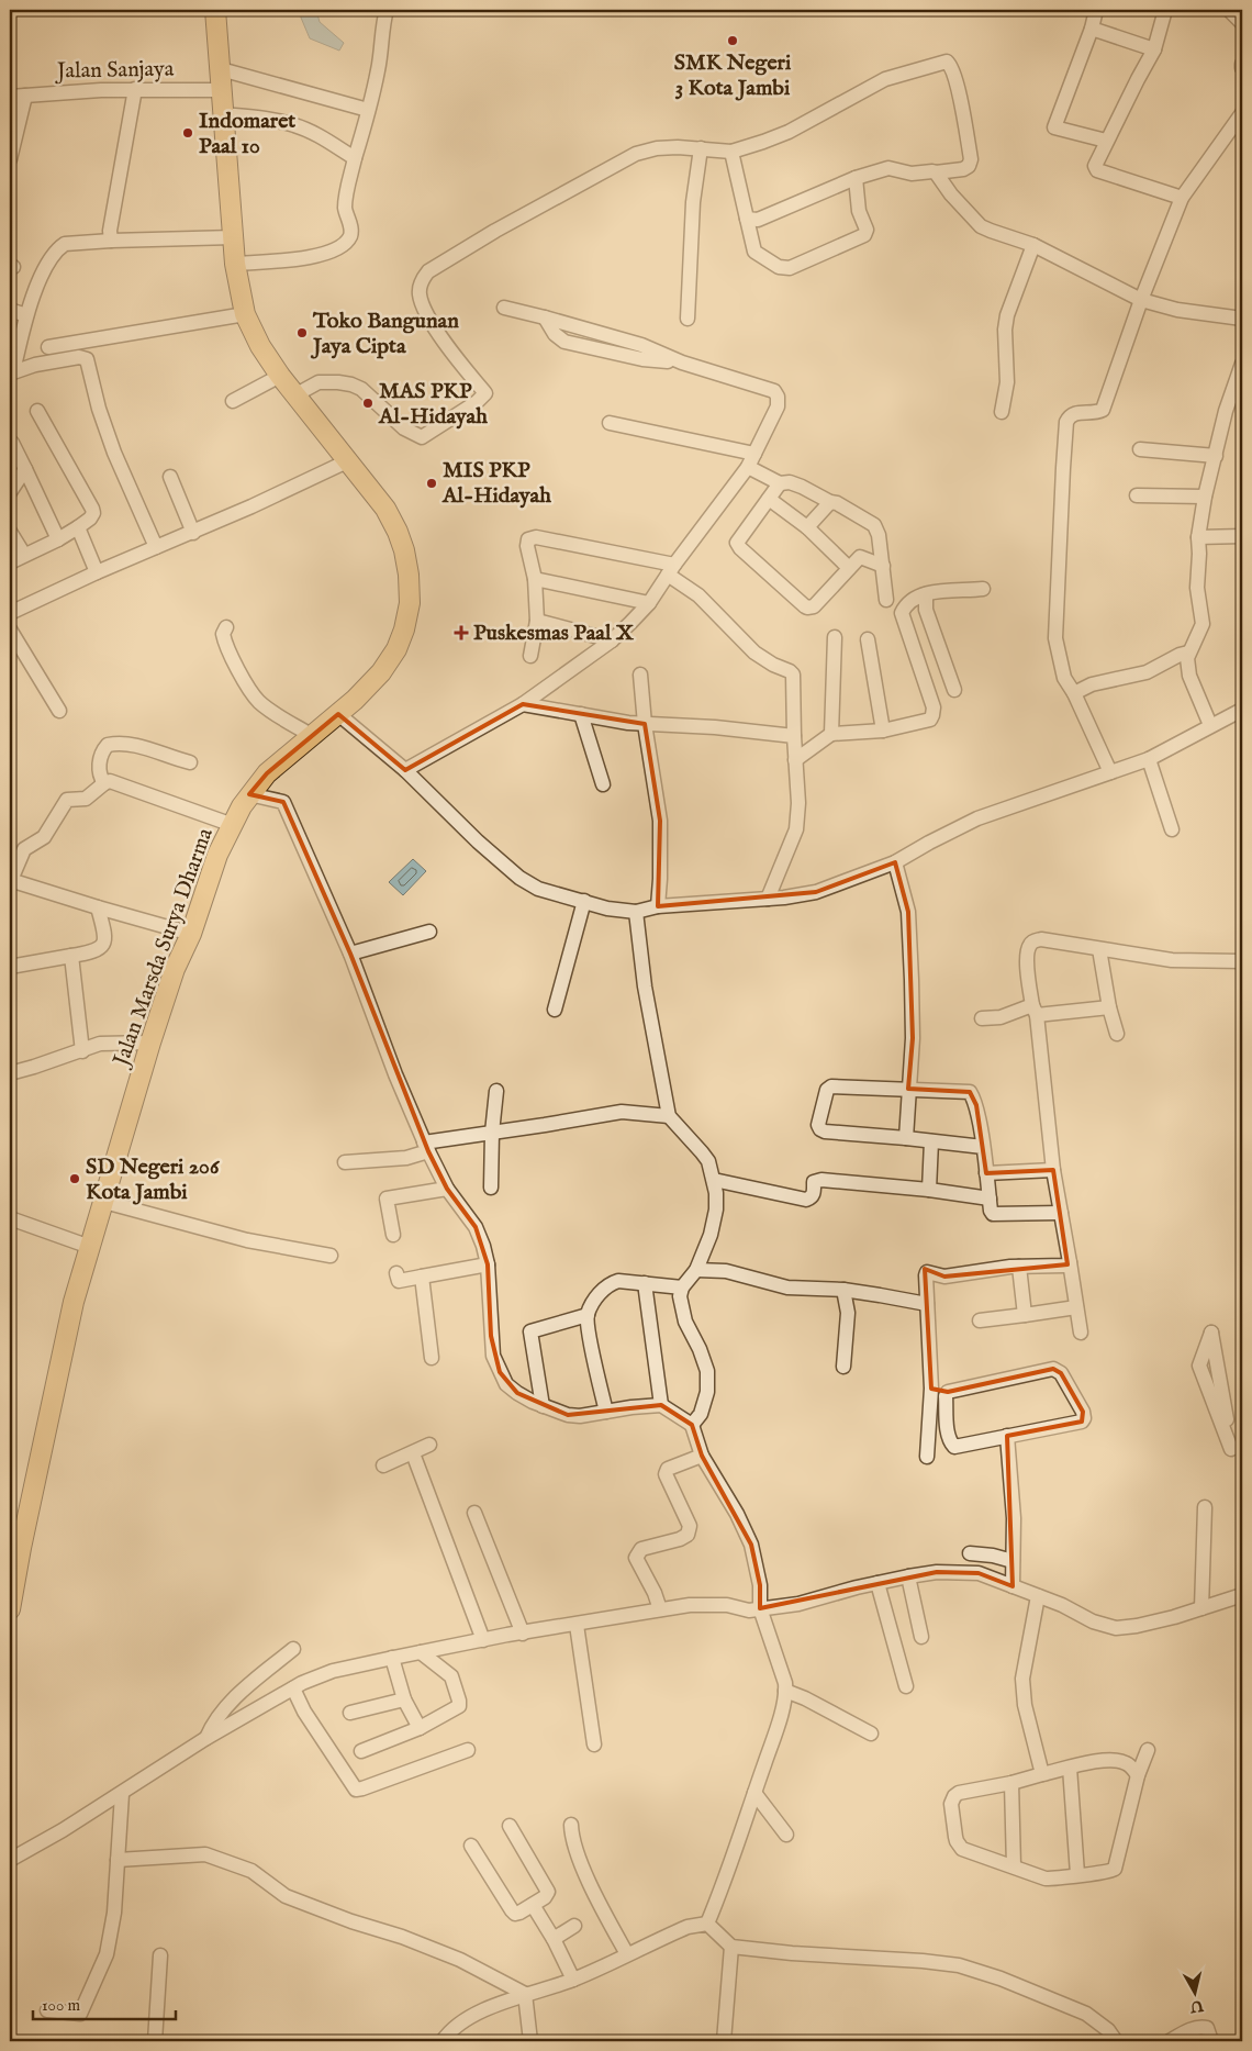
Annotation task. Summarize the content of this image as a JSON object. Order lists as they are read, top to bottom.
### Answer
{
  "streets": {
    "highway": ["Jalan Marsda Surya Dharma"],
    "street": ["Jalan Sanjaya"]
  },
  "crossings": [
    ["Jalan Sanjaya", "Jalan Marsda Surya Dharma"]
  ],
  "places": {
    "other": [
      "SMK Negeri 3 Kota Jambi",
      "Indomaret Paal 10",
      "Toko Bangunan Jaya Cipta",
      "MAS PKP Al-Hidayah",
      "MIS PKP Al-Hidayah",
      "SD Negeri 206 Kota Jambi"
    ],
    "health": ["Puskesmas Paal X"]
  },
  "scale_bar": "100 m",
  "north": "bottom"
}
